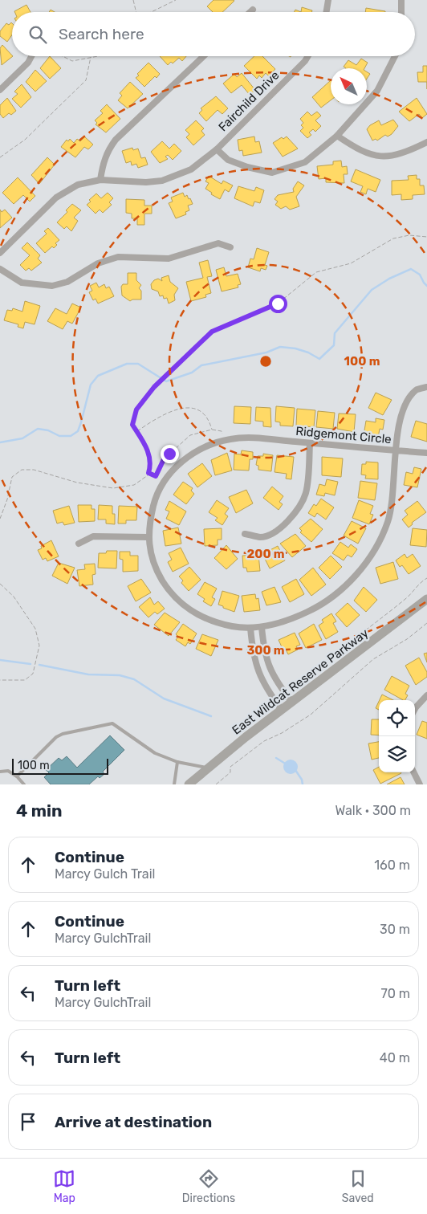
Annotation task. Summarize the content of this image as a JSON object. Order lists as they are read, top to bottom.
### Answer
{
  "streets": {
    "main road": ["East Wildcat Reserve Parkway"],
    "street": ["Fairchild Drive", "Ridgemont Circle"]
  },
  "scale_bar": "100 m",
  "north": "top left",
  "page": {
    "search": "Search here",
    "scale": "100 m",
    "heading": ["4 min", "Walk · 300 m"],
    "list": [
      ["Continue", "Marcy Gulch Trail", "160 m"],
      ["Continue", "Marcy GulchTrail", "30 m"],
      ["Turn left", "Marcy GulchTrail", "70 m"],
      ["Turn left", "40 m"],
      "Arrive at destination"
    ],
    "nav": ["Map", "Directions", "Saved"]
  },
  "rings": ["100 m", "200 m", "300 m"]
}
